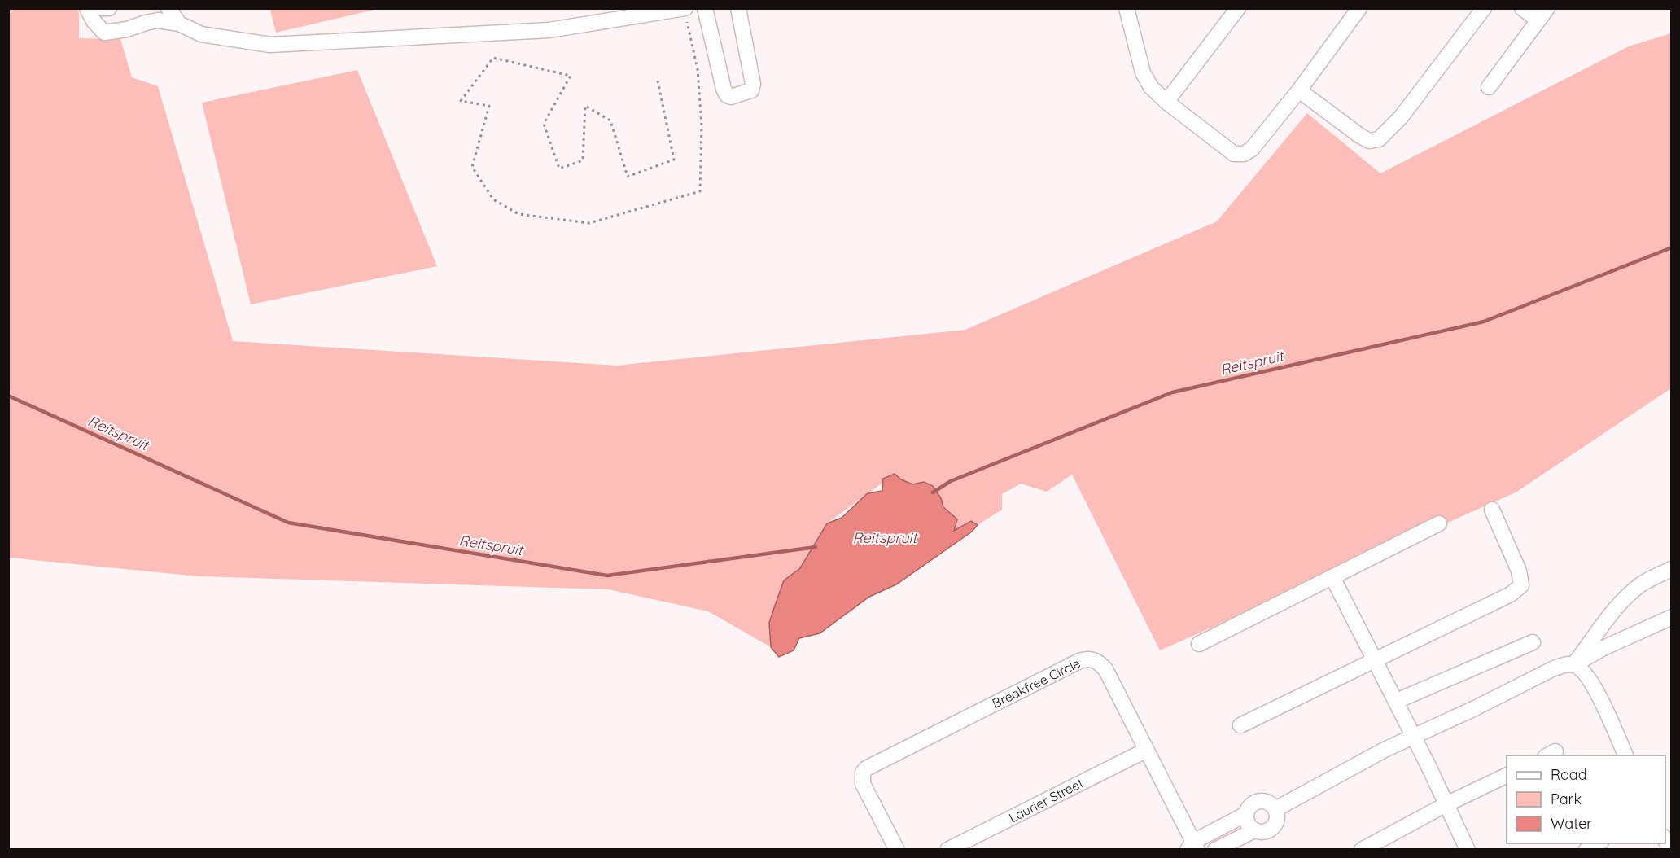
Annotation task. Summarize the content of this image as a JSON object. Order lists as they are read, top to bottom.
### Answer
{
  "streets": {
    "street": ["Breakfree Circle", "Laurier Street"]
  },
  "crossings": [
    ["Breakfree Circle", "Laurier Street"]
  ],
  "water": ["Reitspruit"],
  "legend": ["Road", "Park", "Water"]
}
